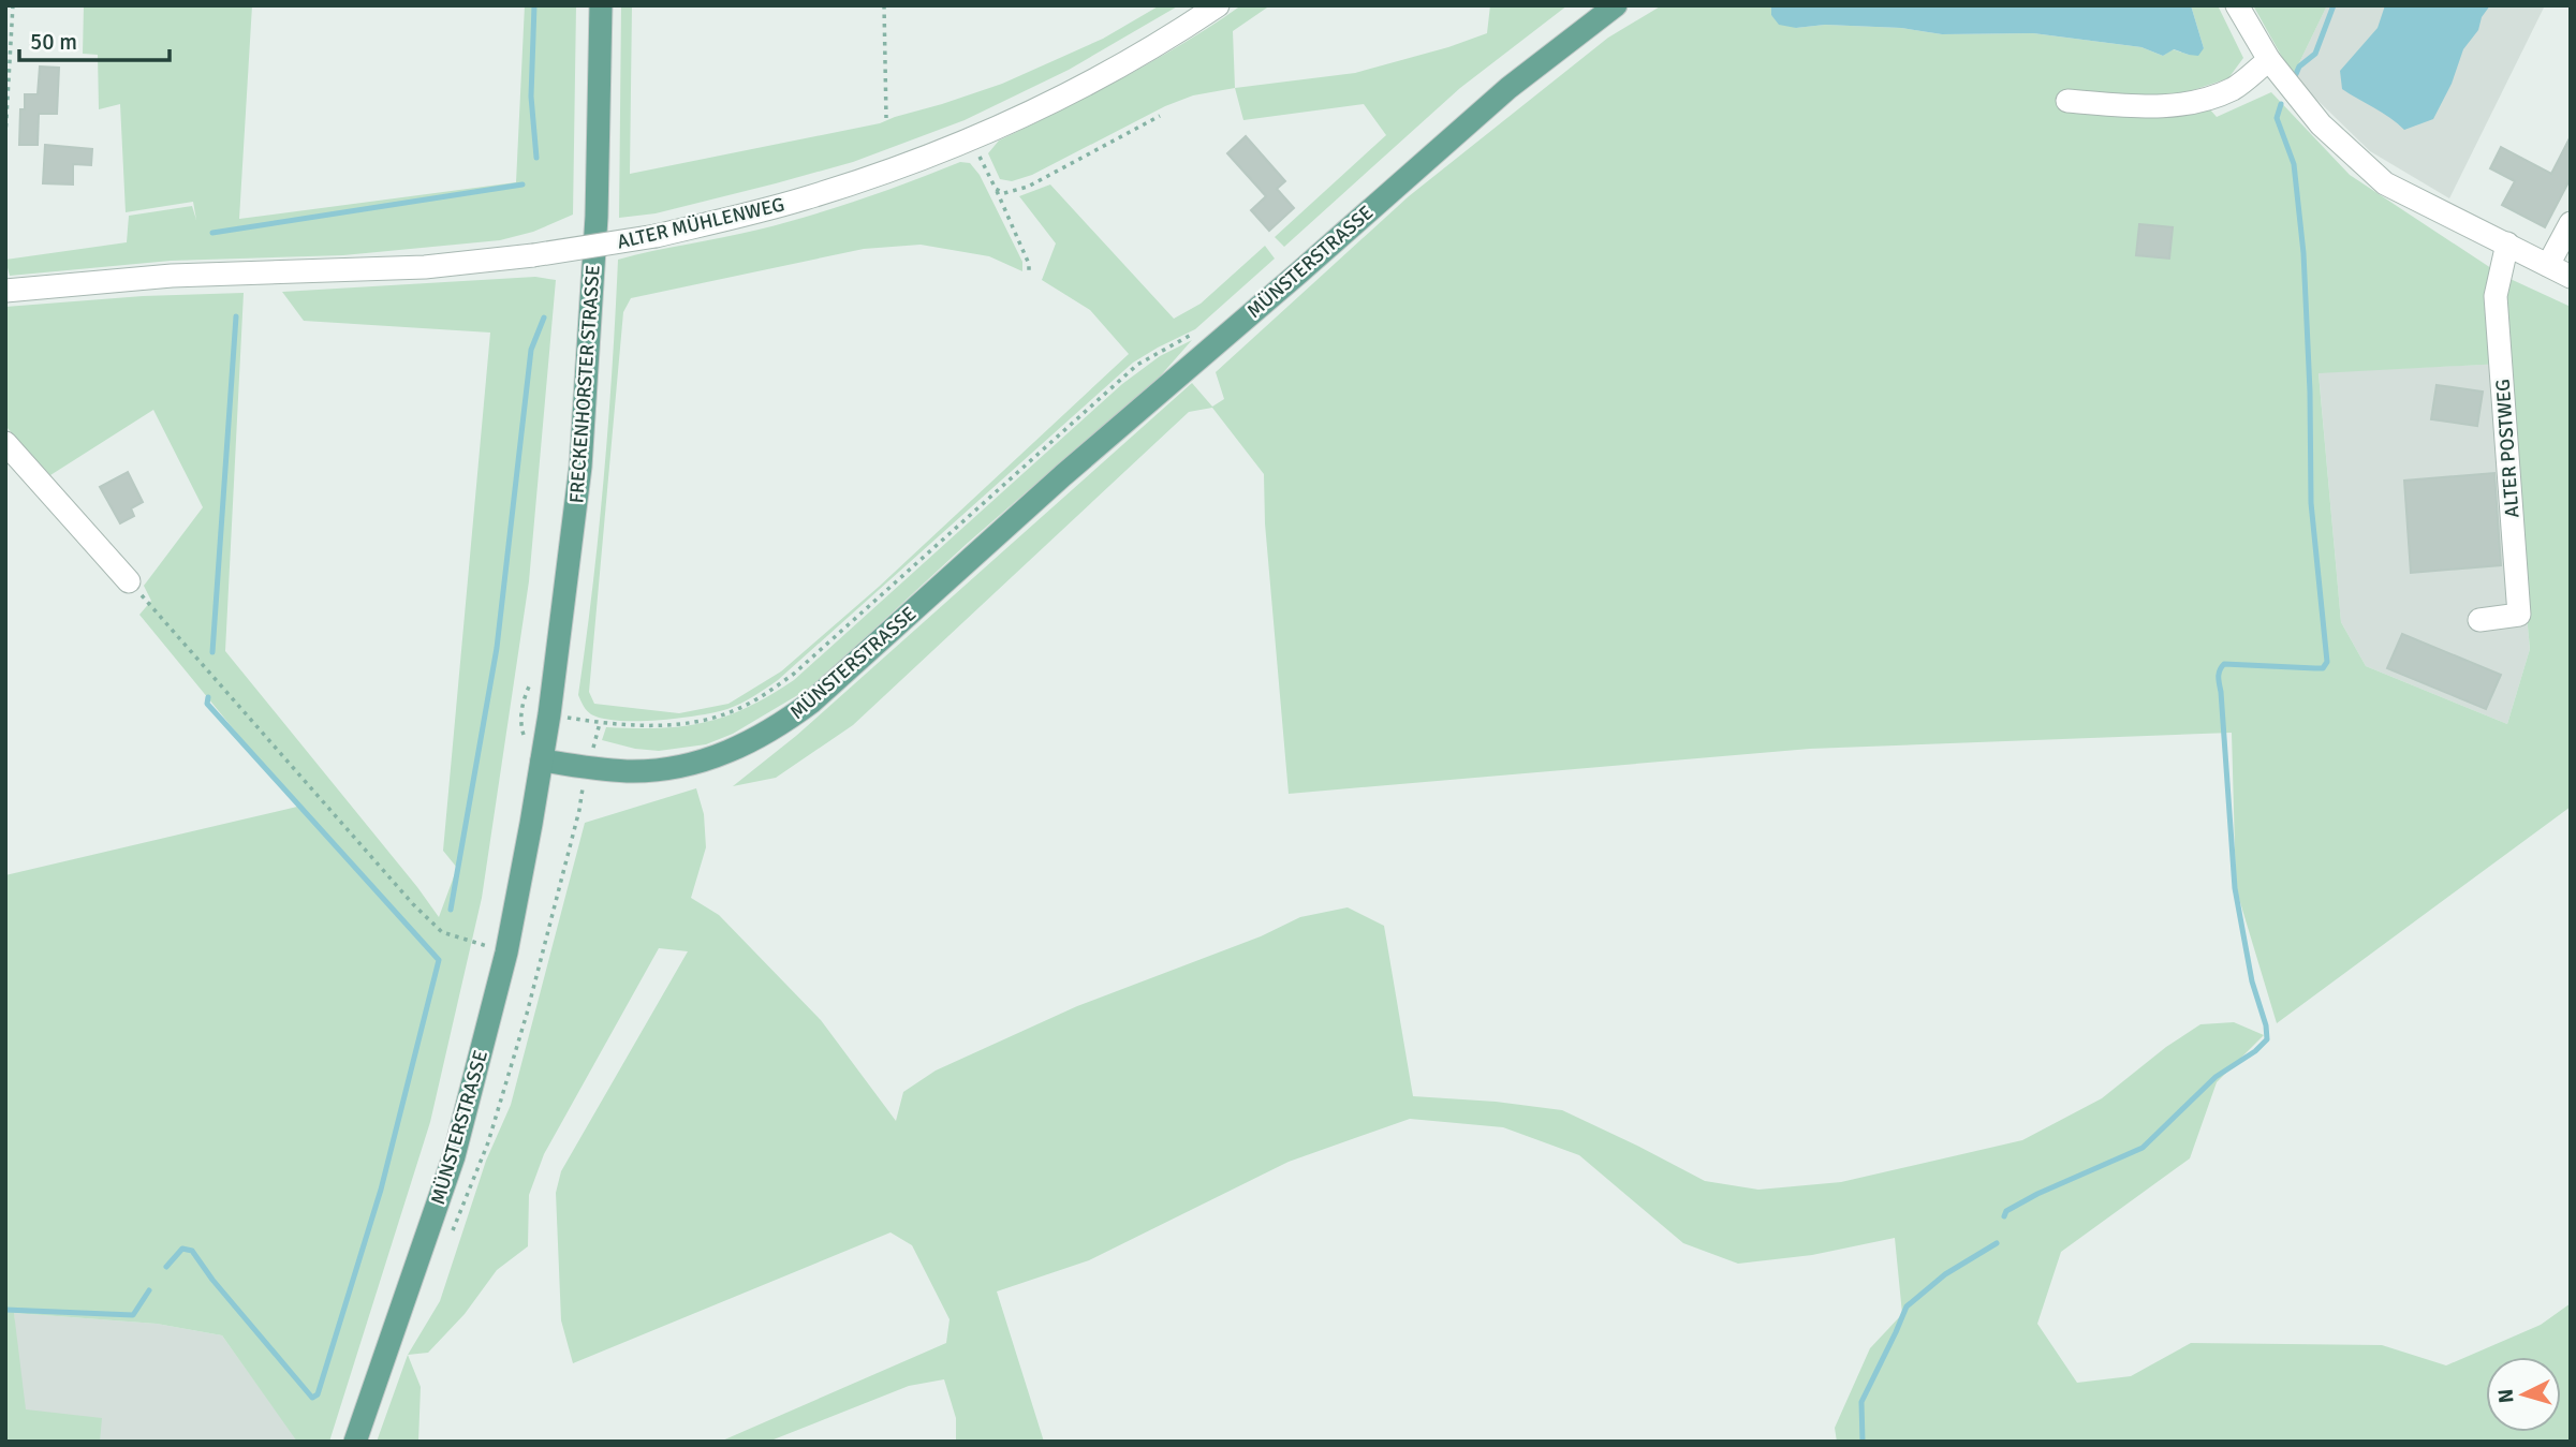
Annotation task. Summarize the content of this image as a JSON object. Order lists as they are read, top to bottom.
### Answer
{
  "streets": {
    "main road": ["MÜNSTERSTRASSE", "FRECKENHORSTER STRASSE"],
    "street": ["ALTER MÜHLENWEG", "ALTER POSTWEG"]
  },
  "crossings": [
    ["MÜNSTERSTRASSE", "FRECKENHORSTER STRASSE"]
  ],
  "scale_bar": "50 m",
  "north": "left"
}
